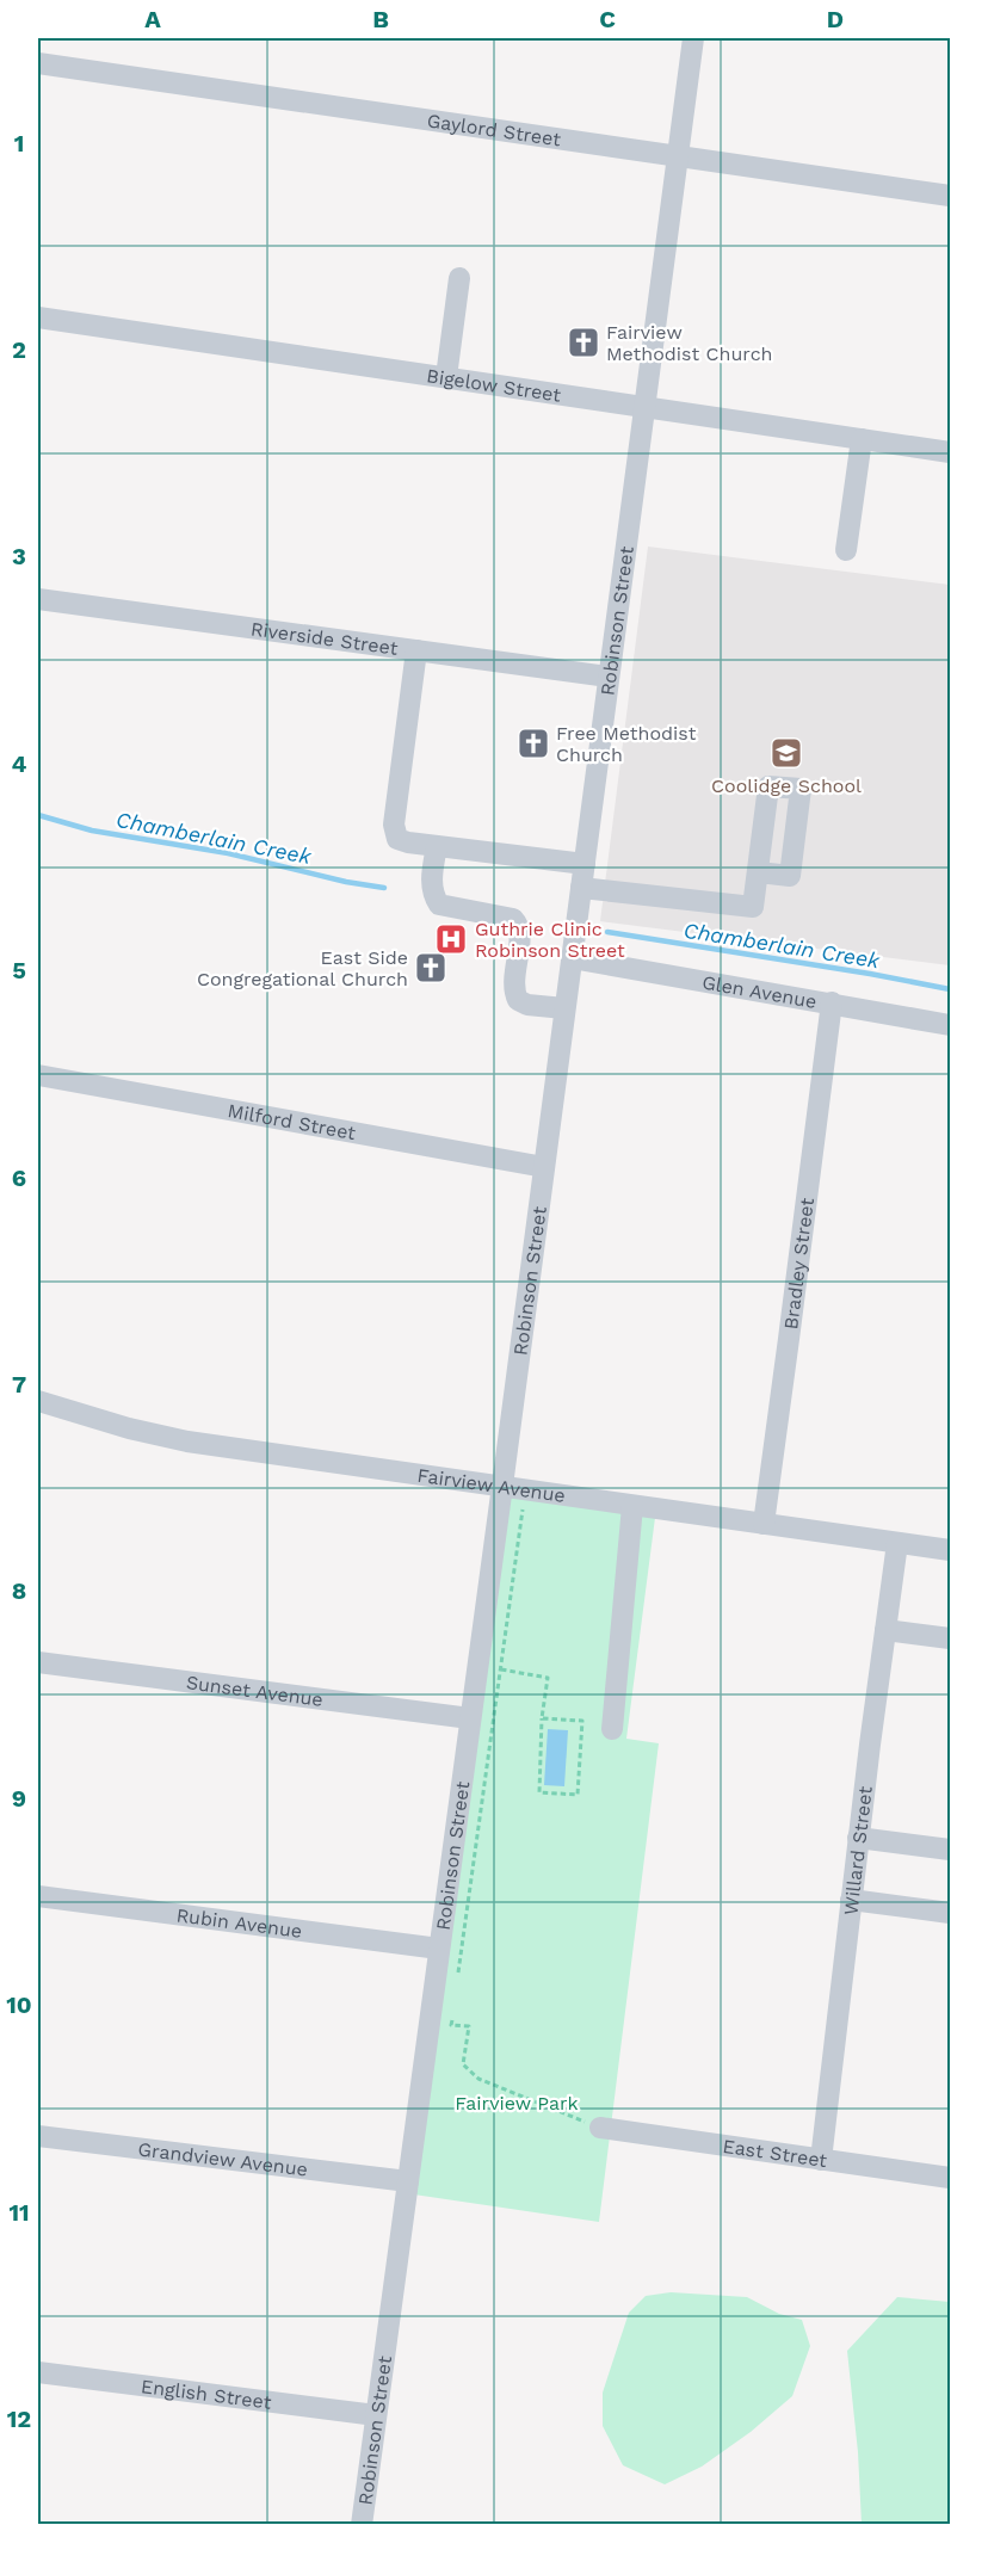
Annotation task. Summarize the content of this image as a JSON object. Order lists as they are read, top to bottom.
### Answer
{
  "streets": {
    "street": [
      "Gaylord Street",
      "Bigelow Street",
      "Robinson Street",
      "Riverside Street",
      "Glen Avenue",
      "Milford Street",
      "Bradley Street",
      "Fairview Avenue",
      "Sunset Avenue",
      "Willard Street",
      "Rubin Avenue",
      "East Street",
      "Grandview Avenue",
      "English Street"
    ]
  },
  "crossings": [
    ["Gaylord Street", "Robinson Street"],
    ["Bigelow Street", "Robinson Street"],
    ["Robinson Street", "Riverside Street"],
    ["Robinson Street", "Glen Avenue"],
    ["Robinson Street", "Milford Street"],
    ["Robinson Street", "Fairview Avenue"],
    ["Robinson Street", "Sunset Avenue"],
    ["Robinson Street", "Rubin Avenue"],
    ["Robinson Street", "Grandview Avenue"],
    ["Robinson Street", "English Street"],
    ["Glen Avenue", "Bradley Street"],
    ["Bradley Street", "Fairview Avenue"],
    ["Fairview Avenue", "Willard Street"],
    ["Willard Street", "East Street"]
  ],
  "water": ["Chamberlain Creek"],
  "parks": ["Fairview Park"],
  "places": {
    "church": ["Fairview Methodist Church", "Free Methodist Church", "East Side Congregational Church"],
    "school or university": ["Coolidge School"],
    "hospital": ["Guthrie Clinic Robinson Street"]
  },
  "grid": {
    "columns": [
      "A",
      "B",
      "C",
      "D"
    ],
    "rows": [
      "1",
      "2",
      "3",
      "4",
      "5",
      "6",
      "7",
      "8",
      "9",
      "10",
      "11",
      "12"
    ]
  }
}
